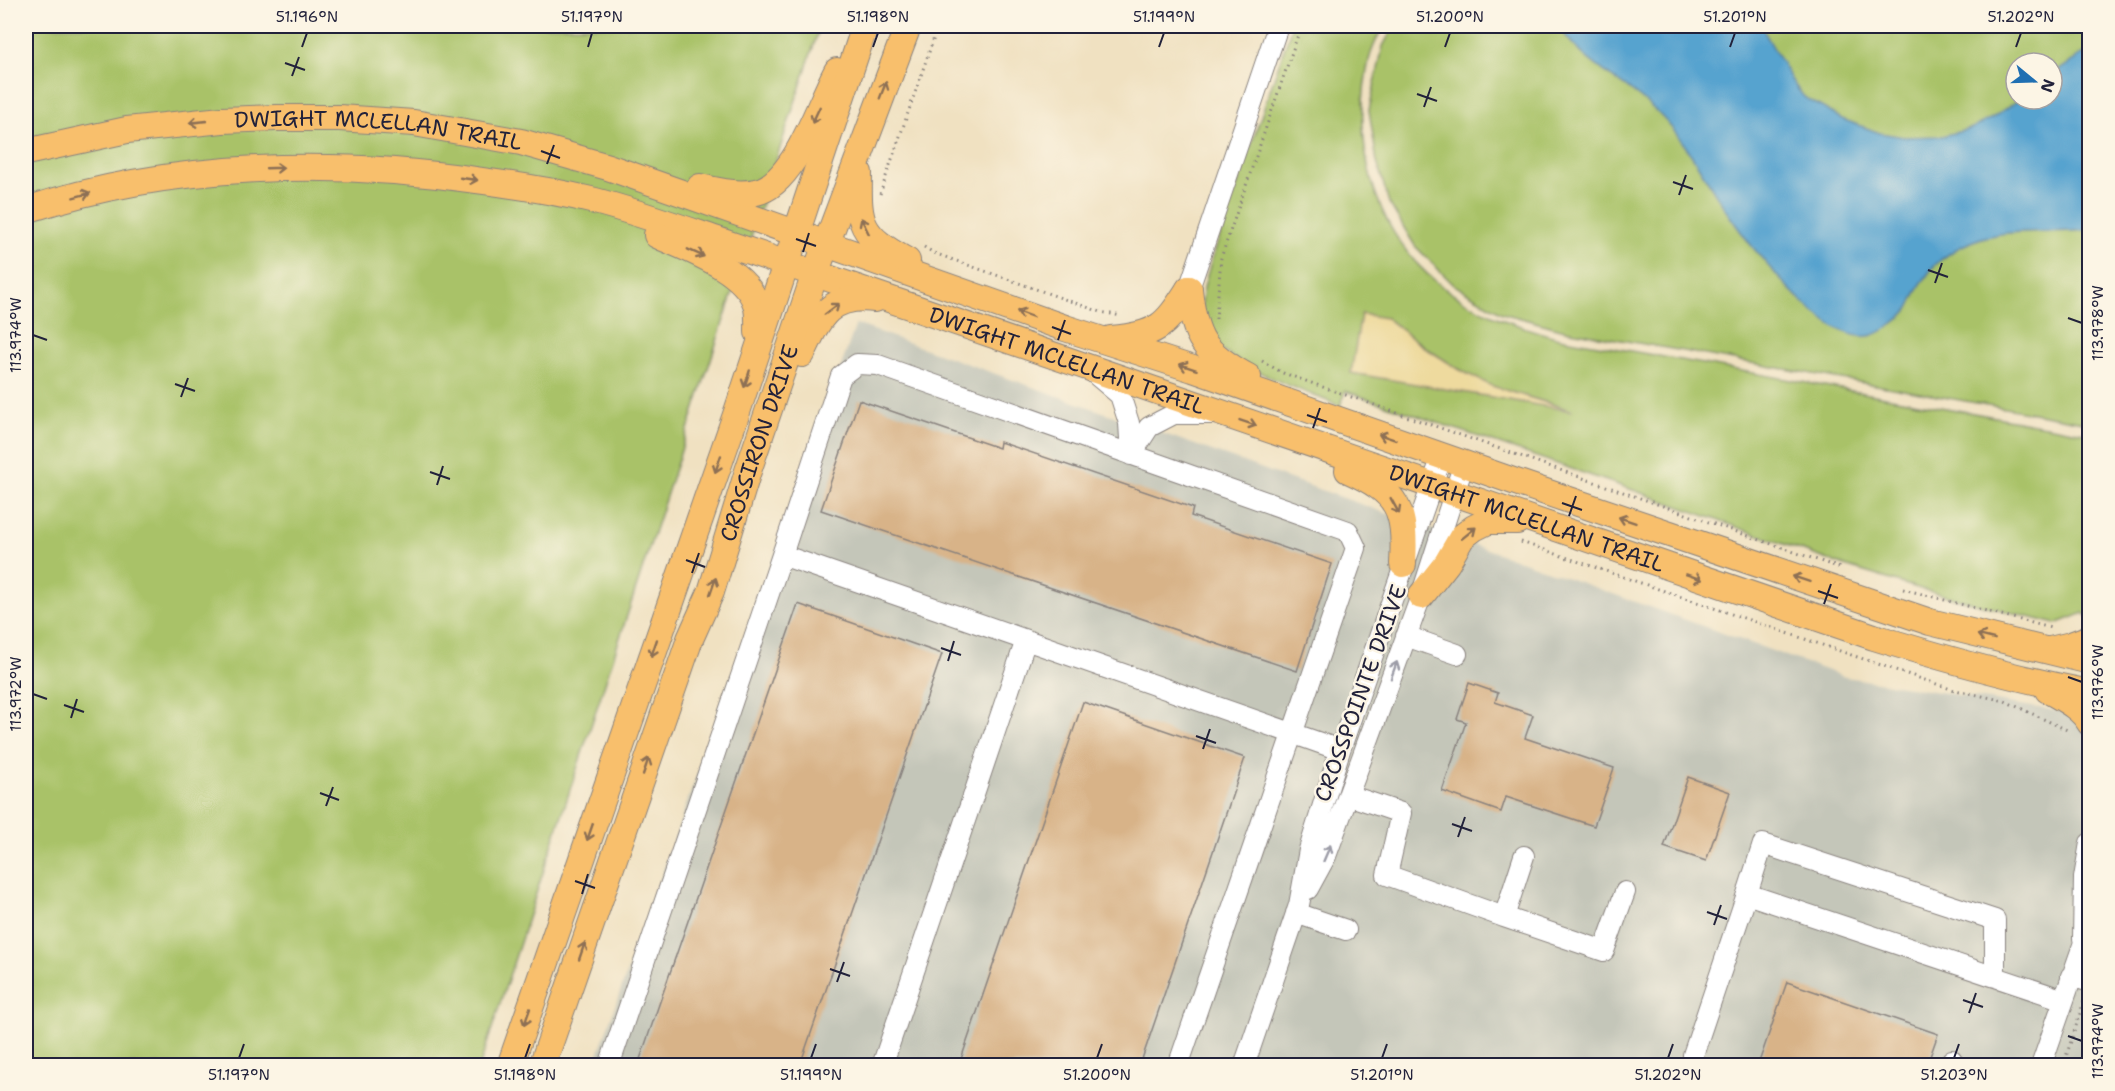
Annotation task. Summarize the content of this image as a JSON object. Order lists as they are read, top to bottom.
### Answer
{
  "streets": {
    "main road": ["DWIGHT MCLELLAN TRAIL", "CROSSIRON DRIVE"],
    "street": ["CROSSPOINTE DRIVE"]
  },
  "crossings": [
    ["DWIGHT MCLELLAN TRAIL", "CROSSIRON DRIVE"],
    ["DWIGHT MCLELLAN TRAIL", "CROSSPOINTE DRIVE"]
  ],
  "north": "right",
  "coordinates": [
    "51.196°N",
    "51.197°N",
    "51.198°N",
    "51.199°N",
    "51.200°N",
    "51.201°N",
    "51.202°N",
    "113.978°W",
    "113.974°W",
    "113.976°W",
    "113.972°W",
    "51.203°N"
  ]
}
